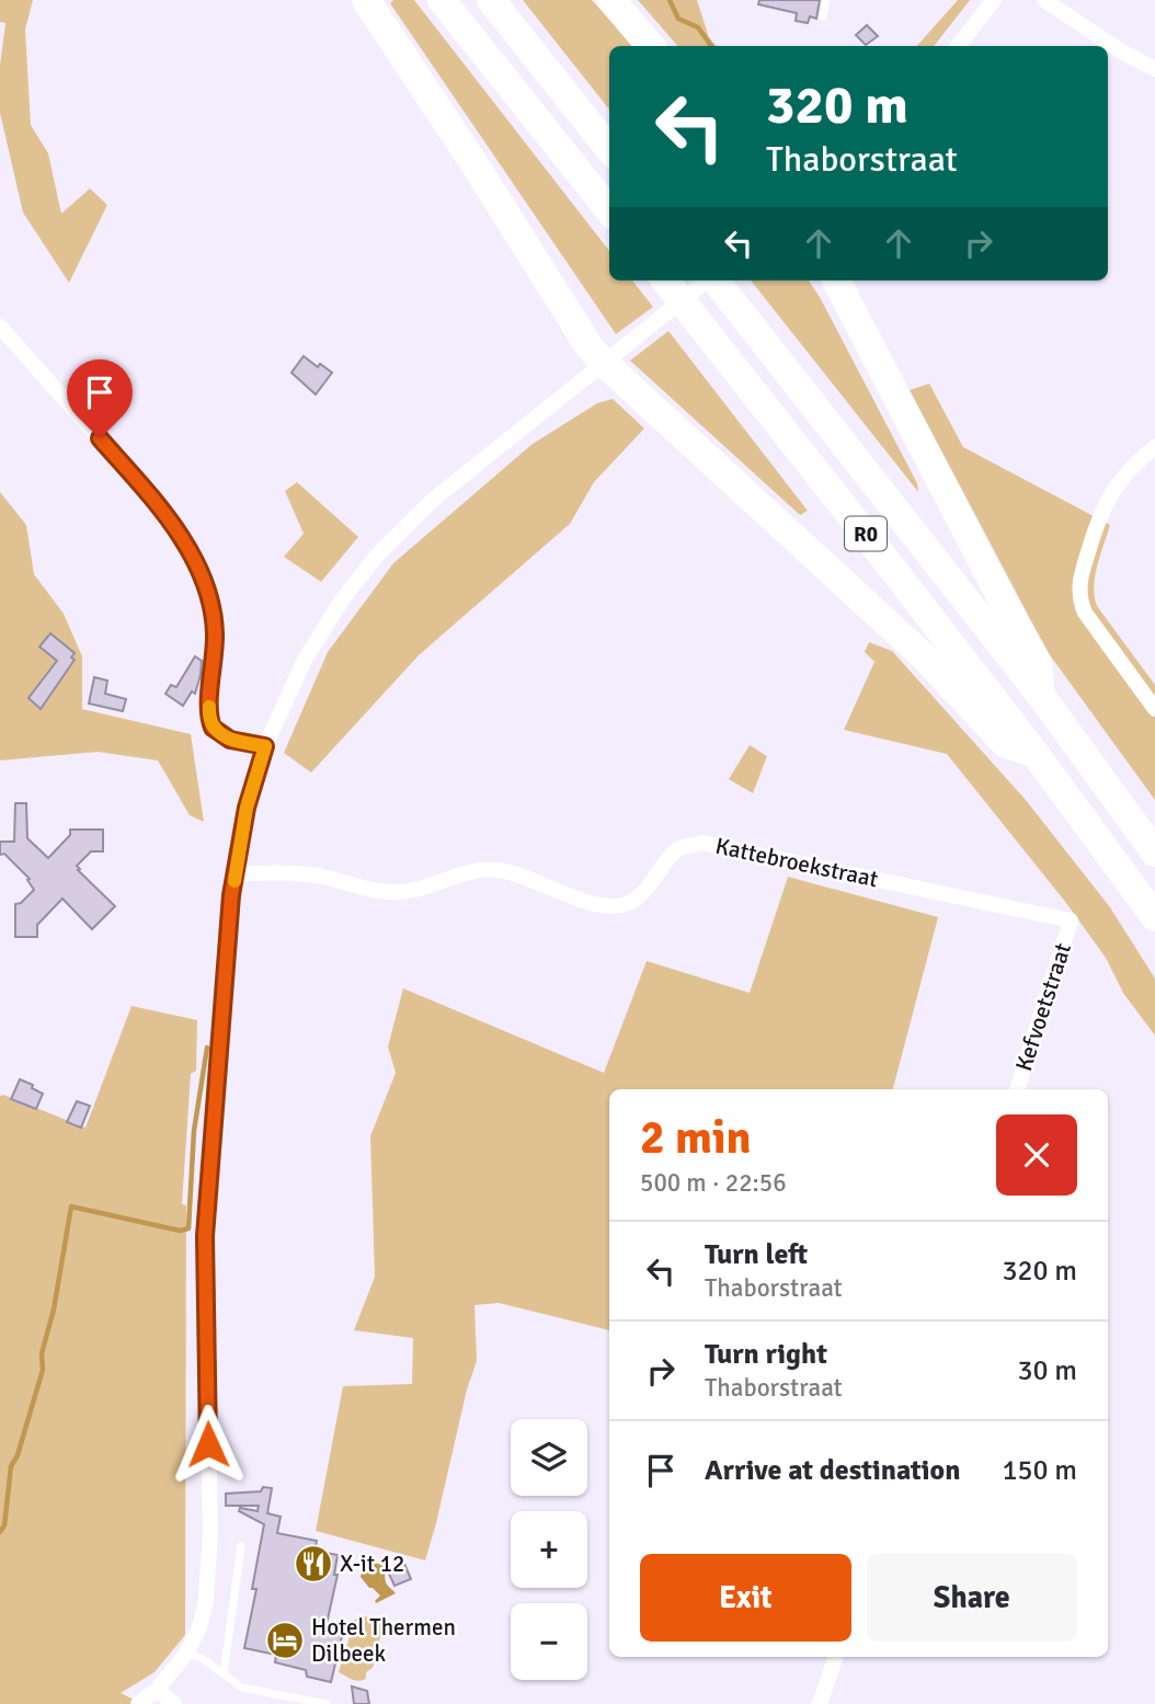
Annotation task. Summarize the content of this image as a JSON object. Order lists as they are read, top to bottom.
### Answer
{
  "streets": {
    "highway": ["R0"],
    "street": ["Kattebroekstraat", "Kefvoetstraat"]
  },
  "crossings": [
    ["Kattebroekstraat", "Kefvoetstraat"]
  ],
  "places": {
    "restaurant": ["X-it 12"],
    "hotel": ["Hotel Thermen Dilbeek"]
  },
  "page": {
    "turn": ["320 m", "Thaborstraat"],
    "heading": ["2 min", "500 m · 22:56"],
    "list": [
      {
        "name": "Turn left",
        "note": "Thaborstraat",
        "value": "320 m"
      },
      {
        "name": "Turn right",
        "note": "Thaborstraat",
        "value": "30 m"
      },
      {
        "name": "Arrive at destination",
        "value": "150 m"
      }
    ],
    "map_buttons": ["+", "−"],
    "buttons": ["Exit", "Share"]
  }
}
